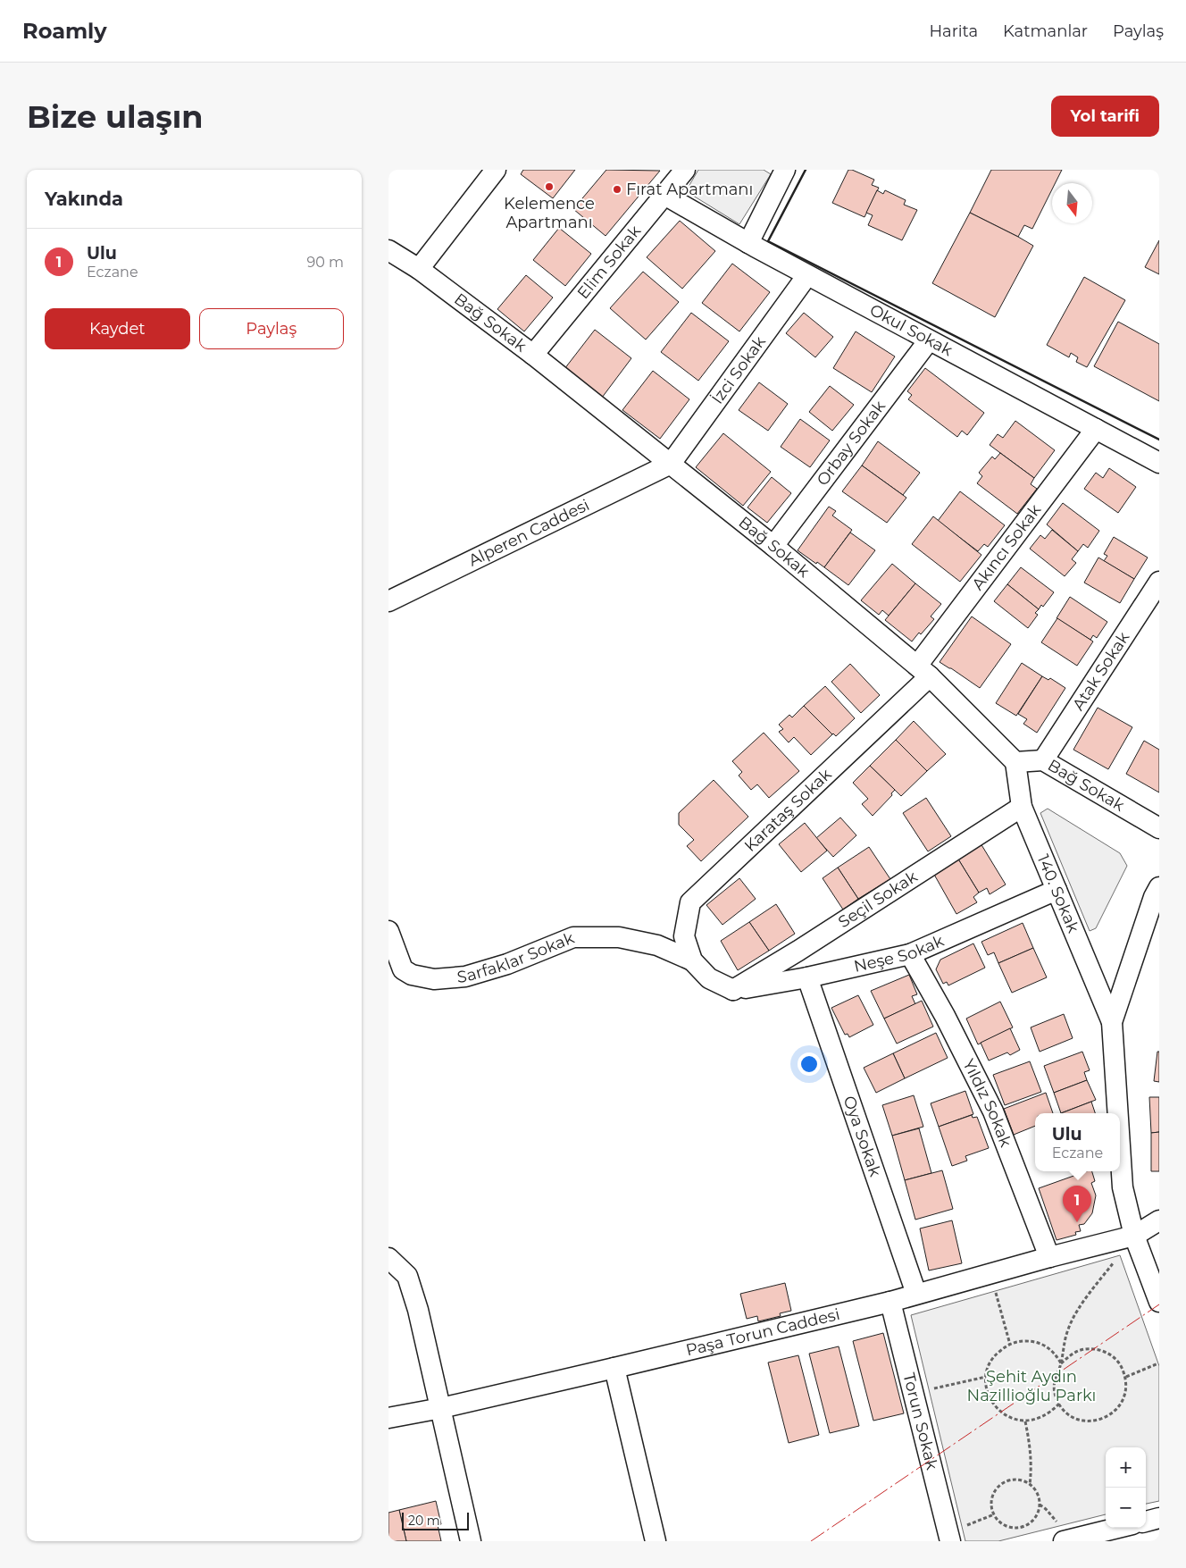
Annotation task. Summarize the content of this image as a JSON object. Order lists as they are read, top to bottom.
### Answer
{
  "streets": {
    "street": [
      "Elim Sokak",
      "Bağ Sokak",
      "Okul Sokak",
      "İzci Sokak",
      "Orbay Sokak",
      "Alperen Caddesi",
      "Akıncı Sokak",
      "Atak Sokak",
      "Karataş Sokak",
      "140. Sokak",
      "Seçil Sokak",
      "Neşe Sokak",
      "Sarfaklar Sokak",
      "Yıldız Sokak",
      "Oya Sokak",
      "Paşa Torun Caddesi",
      "Torun Sokak"
    ]
  },
  "crossings": [
    ["Elim Sokak", "Bağ Sokak"],
    ["Elim Sokak", "Okul Sokak"],
    ["Bağ Sokak", "İzci Sokak"],
    ["Bağ Sokak", "Orbay Sokak"],
    ["Bağ Sokak", "Alperen Caddesi"],
    ["Bağ Sokak", "Akıncı Sokak"],
    ["Bağ Sokak", "Atak Sokak"],
    ["Bağ Sokak", "Karataş Sokak"],
    ["Bağ Sokak", "140. Sokak"],
    ["Okul Sokak", "İzci Sokak"],
    ["Okul Sokak", "Orbay Sokak"],
    ["Okul Sokak", "Akıncı Sokak"],
    ["İzci Sokak", "Alperen Caddesi"],
    ["Akıncı Sokak", "Karataş Sokak"],
    ["Karataş Sokak", "Sarfaklar Sokak"],
    ["140. Sokak", "Seçil Sokak"],
    ["140. Sokak", "Neşe Sokak"],
    ["Seçil Sokak", "Neşe Sokak"],
    ["Neşe Sokak", "Yıldız Sokak"],
    ["Neşe Sokak", "Oya Sokak"],
    ["Yıldız Sokak", "Paşa Torun Caddesi"],
    ["Oya Sokak", "Paşa Torun Caddesi"],
    ["Paşa Torun Caddesi", "Torun Sokak"]
  ],
  "parks": ["Şehit Aydın Nazillioğlu Parkı"],
  "places": ["Kelemence Apartmanı", "Fırat Apartmanı"],
  "scale_bar": "20 m",
  "north": "bottom",
  "page": {
    "header": "Roamly",
    "nav": ["Harita", "Katmanlar", "Paylaş"],
    "buttons": [
      "Yol tarifi",
      ["Kaydet", "Paylaş"]
    ],
    "title": "Bize ulaşın",
    "heading": "Yakında",
    "list": [
      {
        "mark": "1",
        "name": "Ulu",
        "note": "Eczane",
        "value": "90 m"
      }
    ],
    "popup": ["Ulu", "Eczane"],
    "pins": "1",
    "map_buttons": ["+", "−"],
    "scale": "20 m"
  }
}
